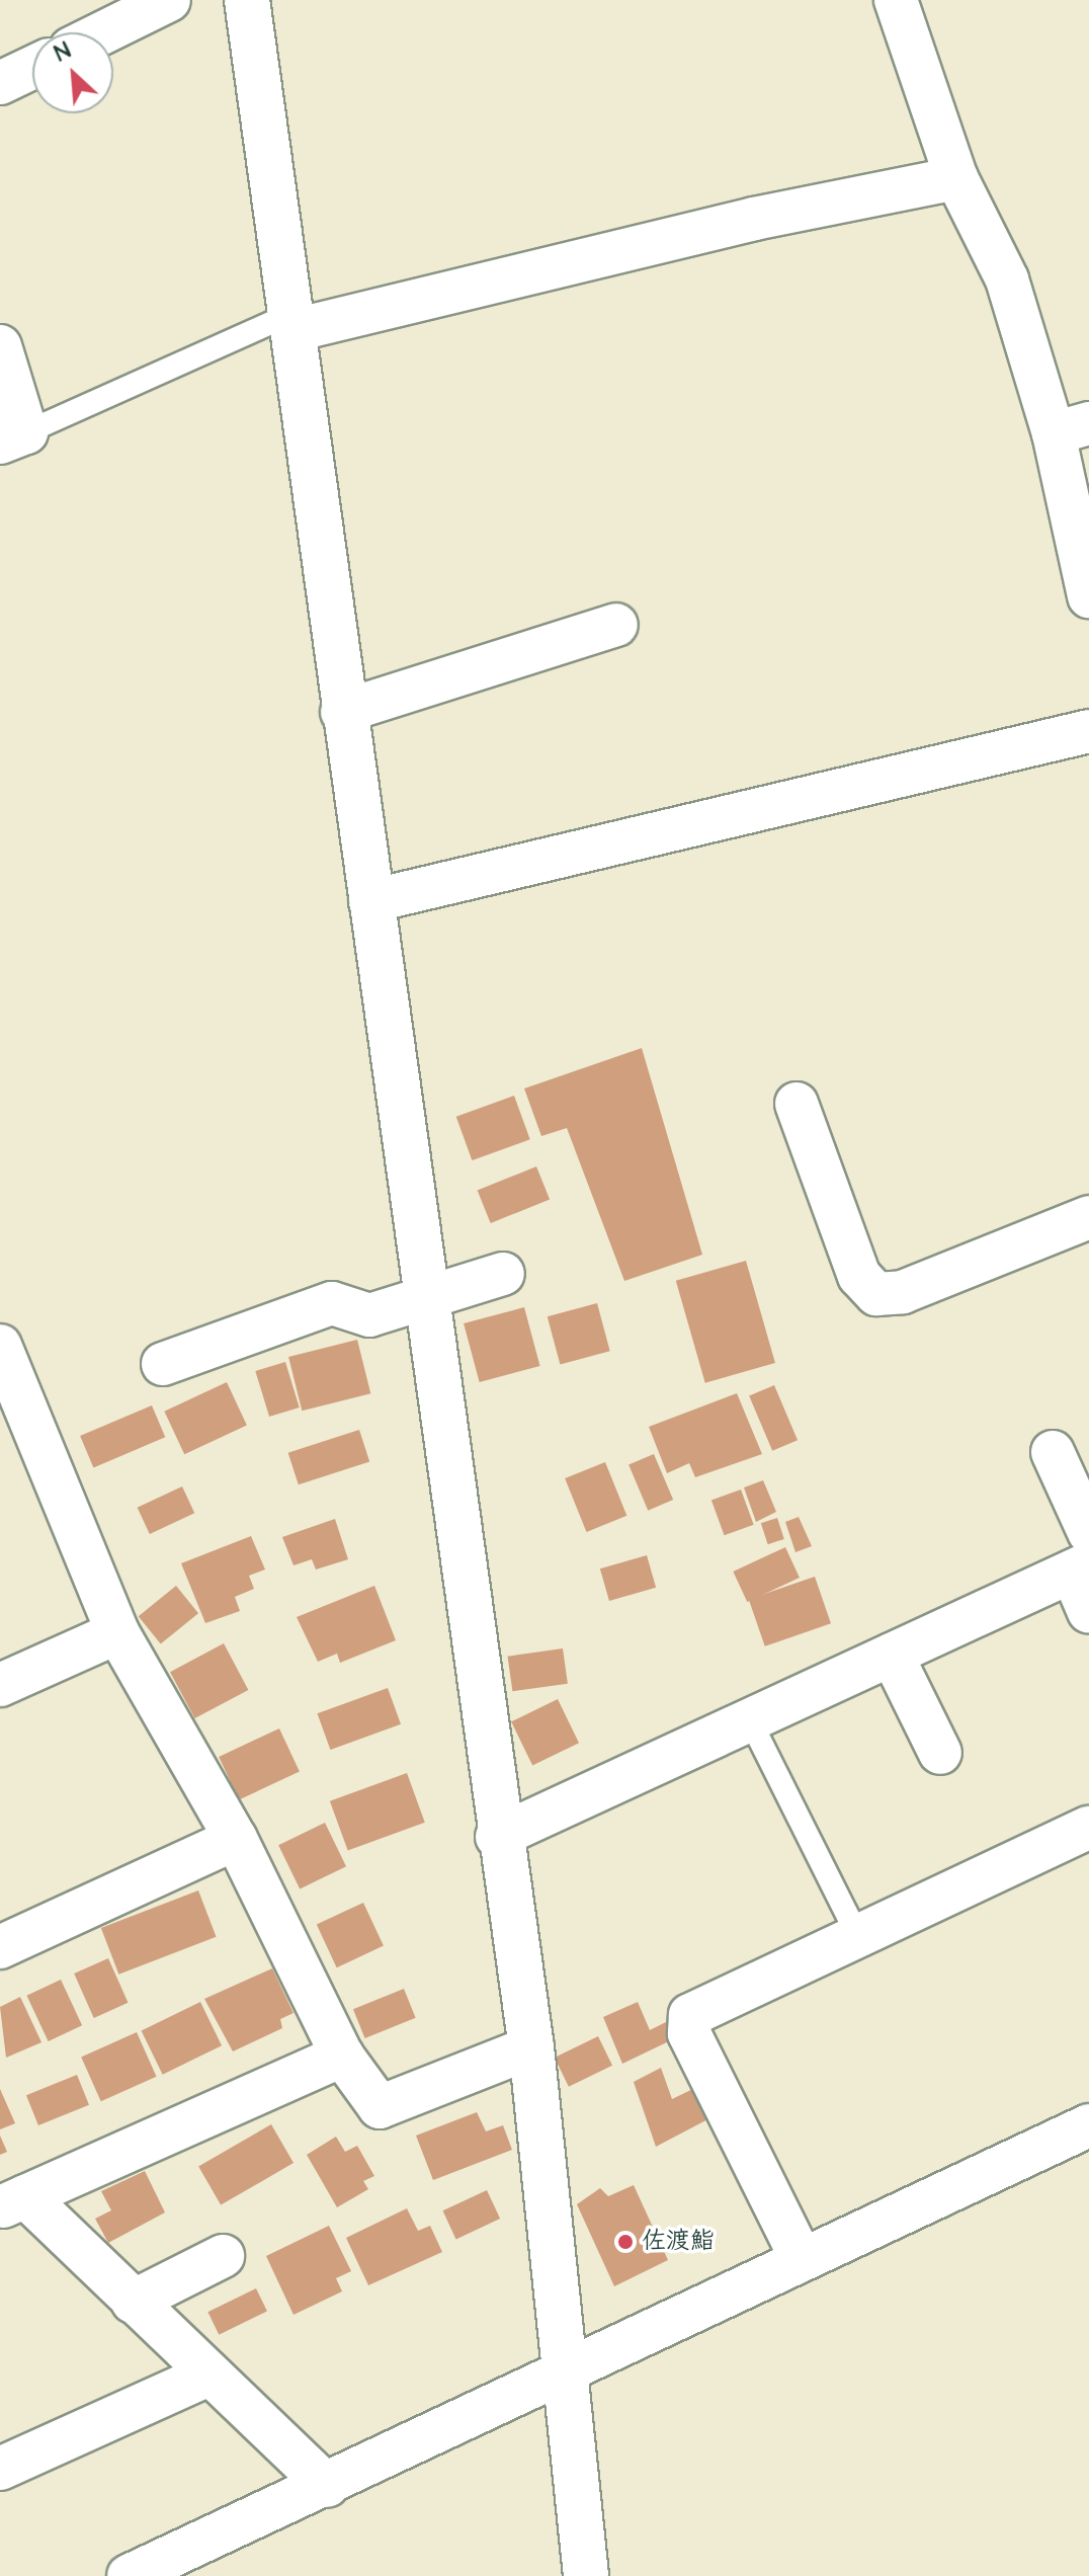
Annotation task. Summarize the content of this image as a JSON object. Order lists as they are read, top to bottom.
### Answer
{
  "places": ["佐渡鮨"],
  "north": "top left"
}
